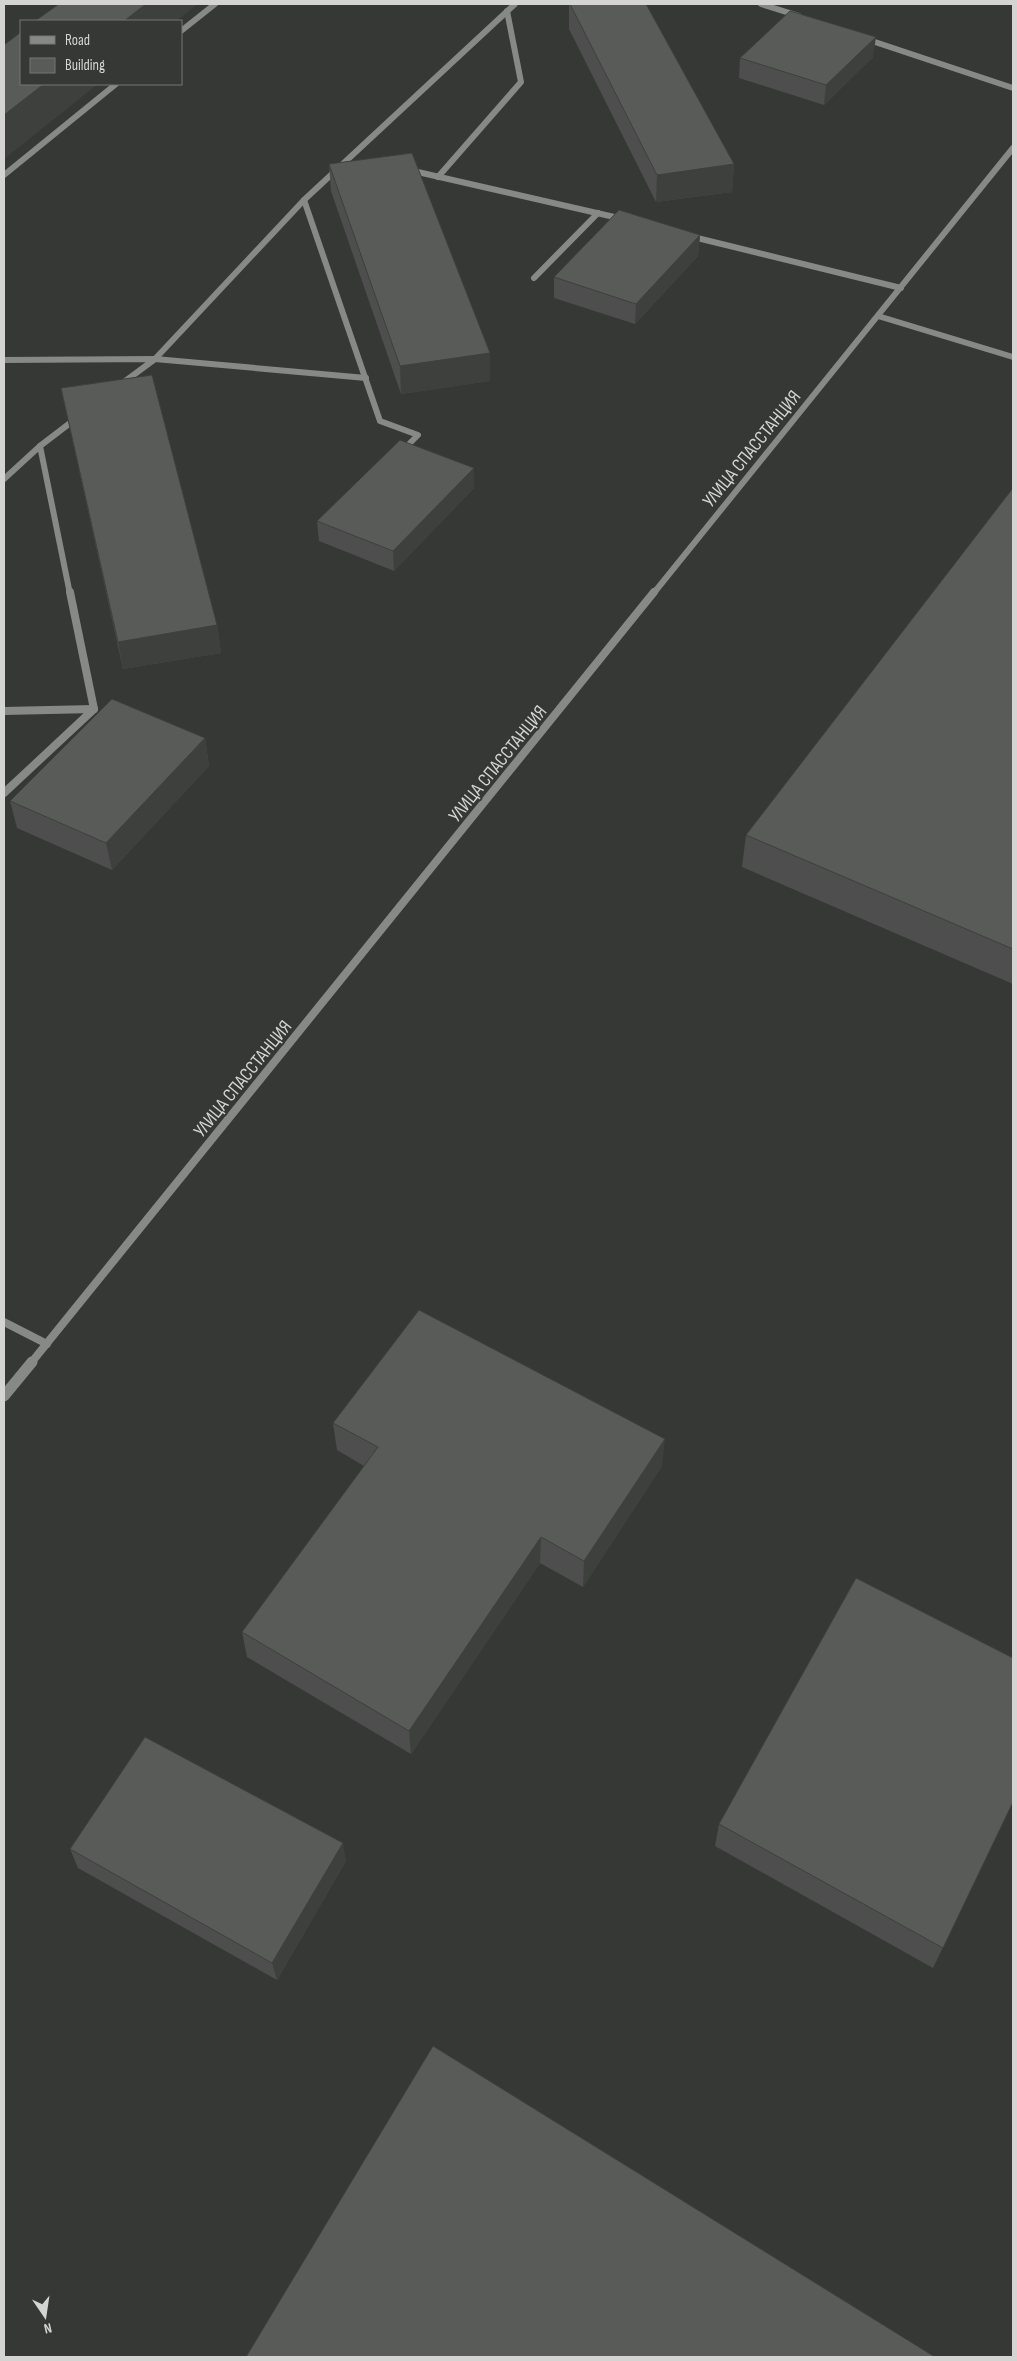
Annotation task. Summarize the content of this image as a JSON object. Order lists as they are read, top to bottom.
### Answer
{
  "streets": {
    "street": ["УЛИЦА СПАССТАНЦИЯ"]
  },
  "legend": ["Road", "Building"],
  "north": "bottom"
}
